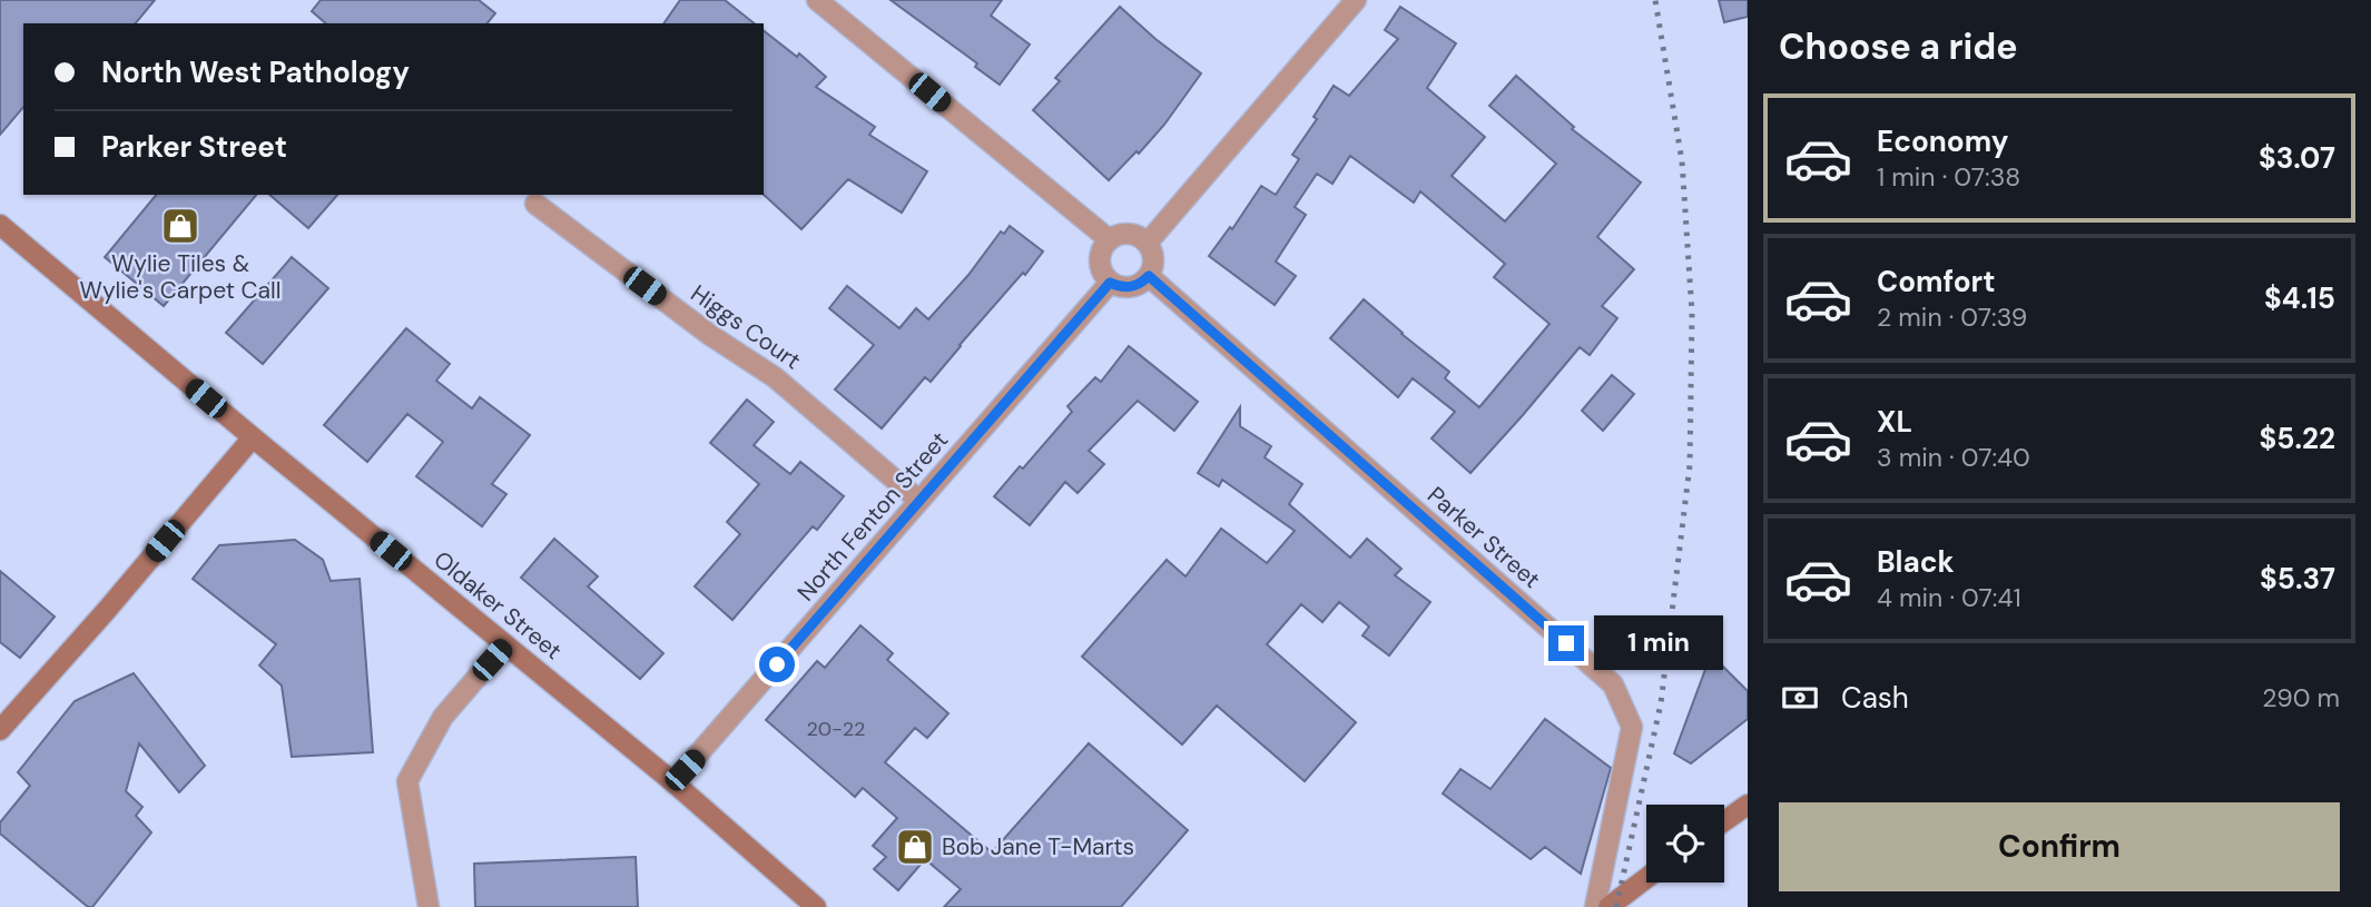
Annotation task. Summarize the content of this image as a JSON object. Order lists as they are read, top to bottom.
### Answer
{
  "streets": {
    "main road": ["Oldaker Street"],
    "street": ["Higgs Court", "North Fenton Street", "Parker Street"]
  },
  "crossings": [
    ["Higgs Court", "North Fenton Street"],
    ["North Fenton Street", "Parker Street"],
    ["North Fenton Street", "Oldaker Street"]
  ],
  "places": {
    "shop": ["Wylie Tiles & Wylie's Carpet Call", "Bob Jane T-Marts"]
  },
  "house_numbers": ["20-22"],
  "page": {
    "heading": "Choose a ride",
    "banner": ["North West Pathology", "Parker Street"],
    "list": [
      {
        "name": "Economy",
        "note": "1 min · 07:38",
        "value": "$3.07"
      },
      {
        "name": "Comfort",
        "note": "2 min · 07:39",
        "value": "$4.15"
      },
      {
        "name": "XL",
        "note": "3 min · 07:40",
        "value": "$5.22"
      },
      {
        "name": "Black",
        "note": "4 min · 07:41",
        "value": "$5.37"
      }
    ],
    "bubble": "1 min",
    "pay": ["Cash", "290 m"],
    "buttons": "Confirm"
  }
}
